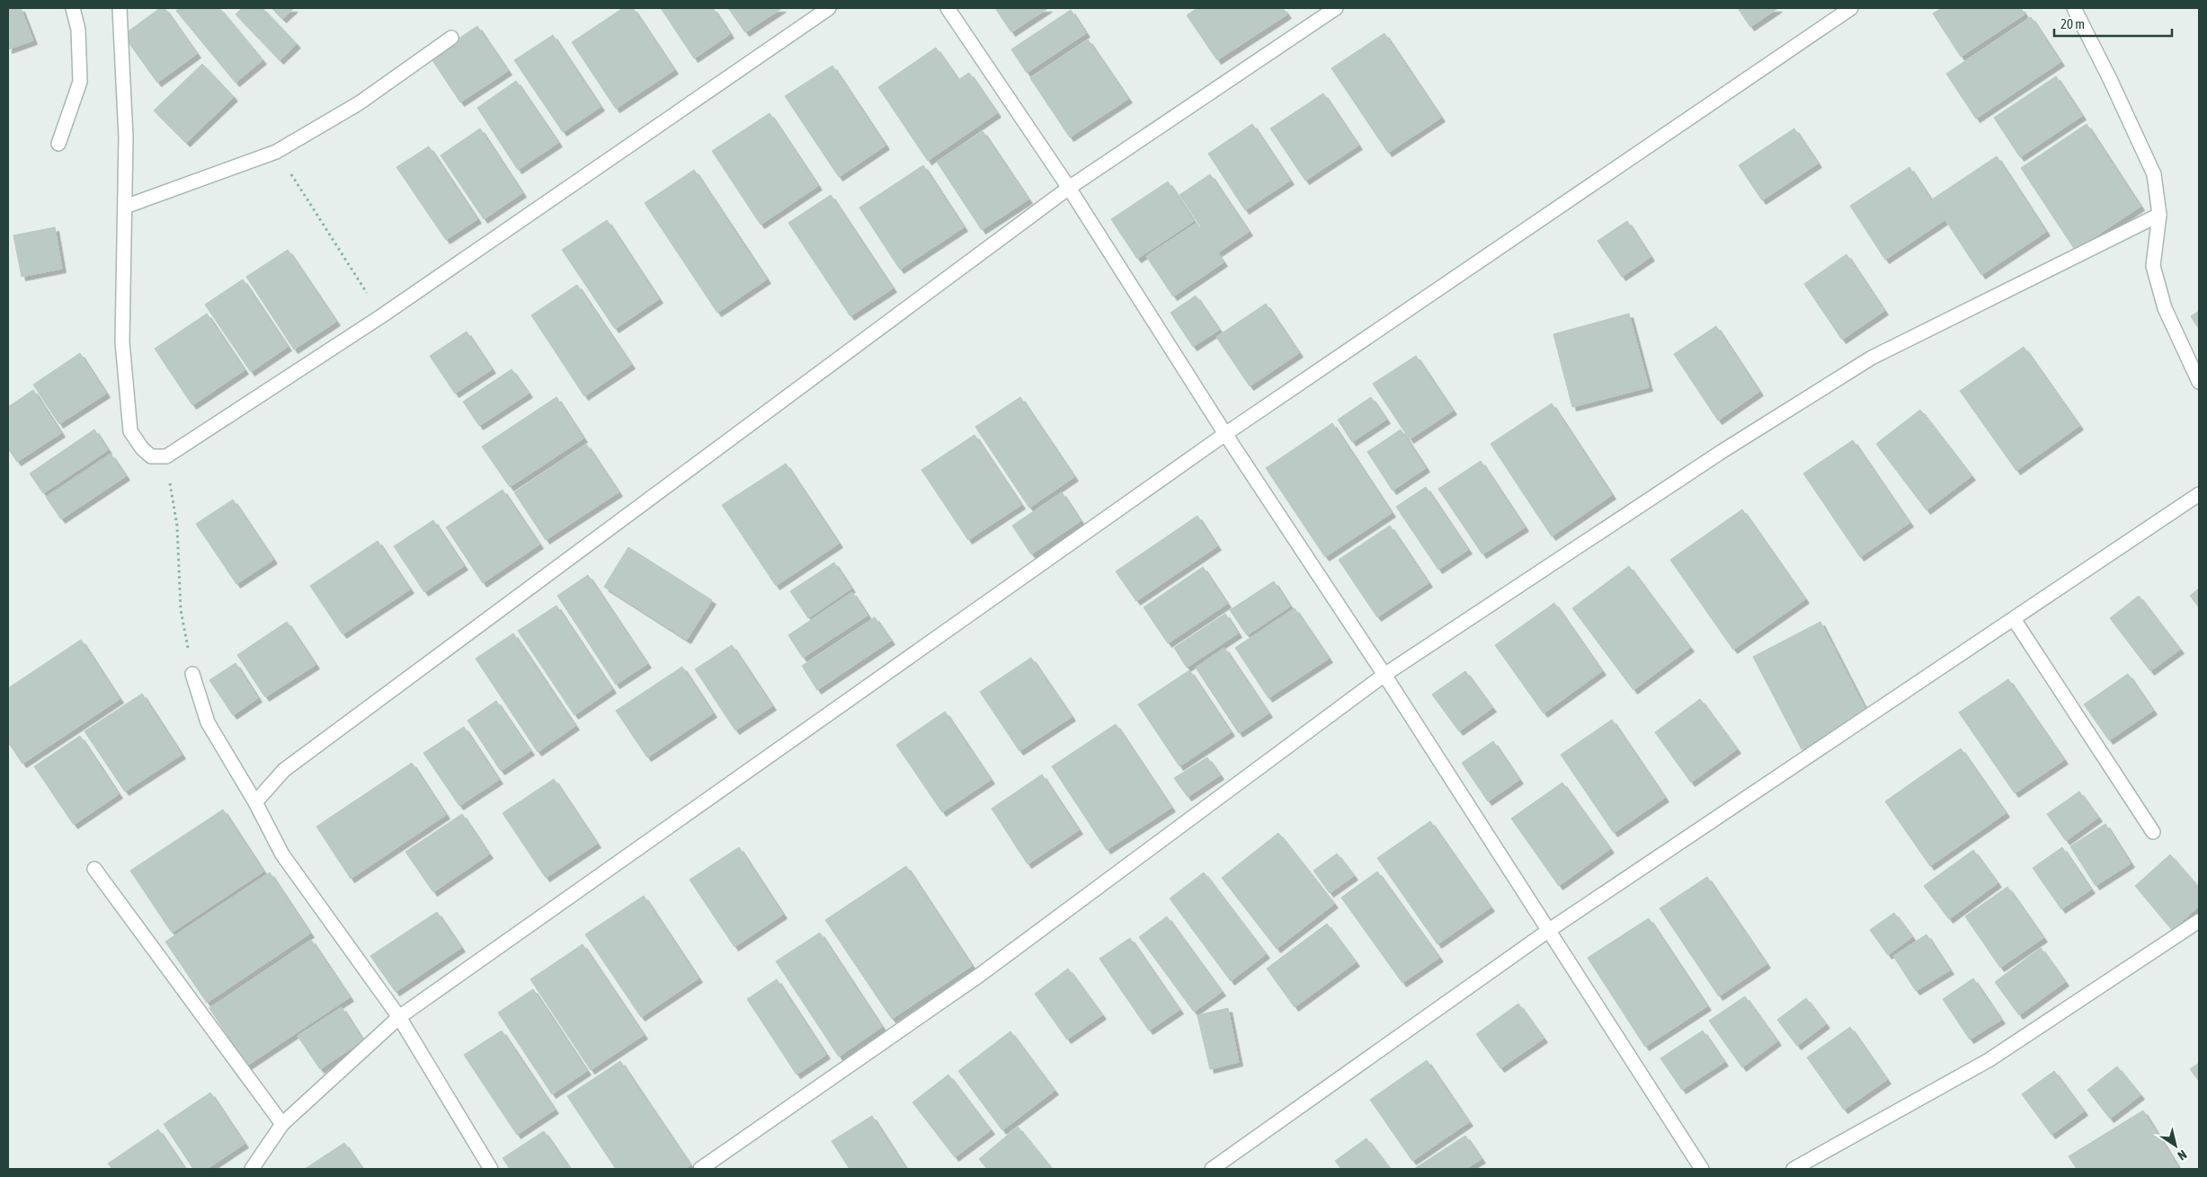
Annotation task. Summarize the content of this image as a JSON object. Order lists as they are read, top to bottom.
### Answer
{
  "scale_bar": "20 m",
  "north": "bottom right"
}
